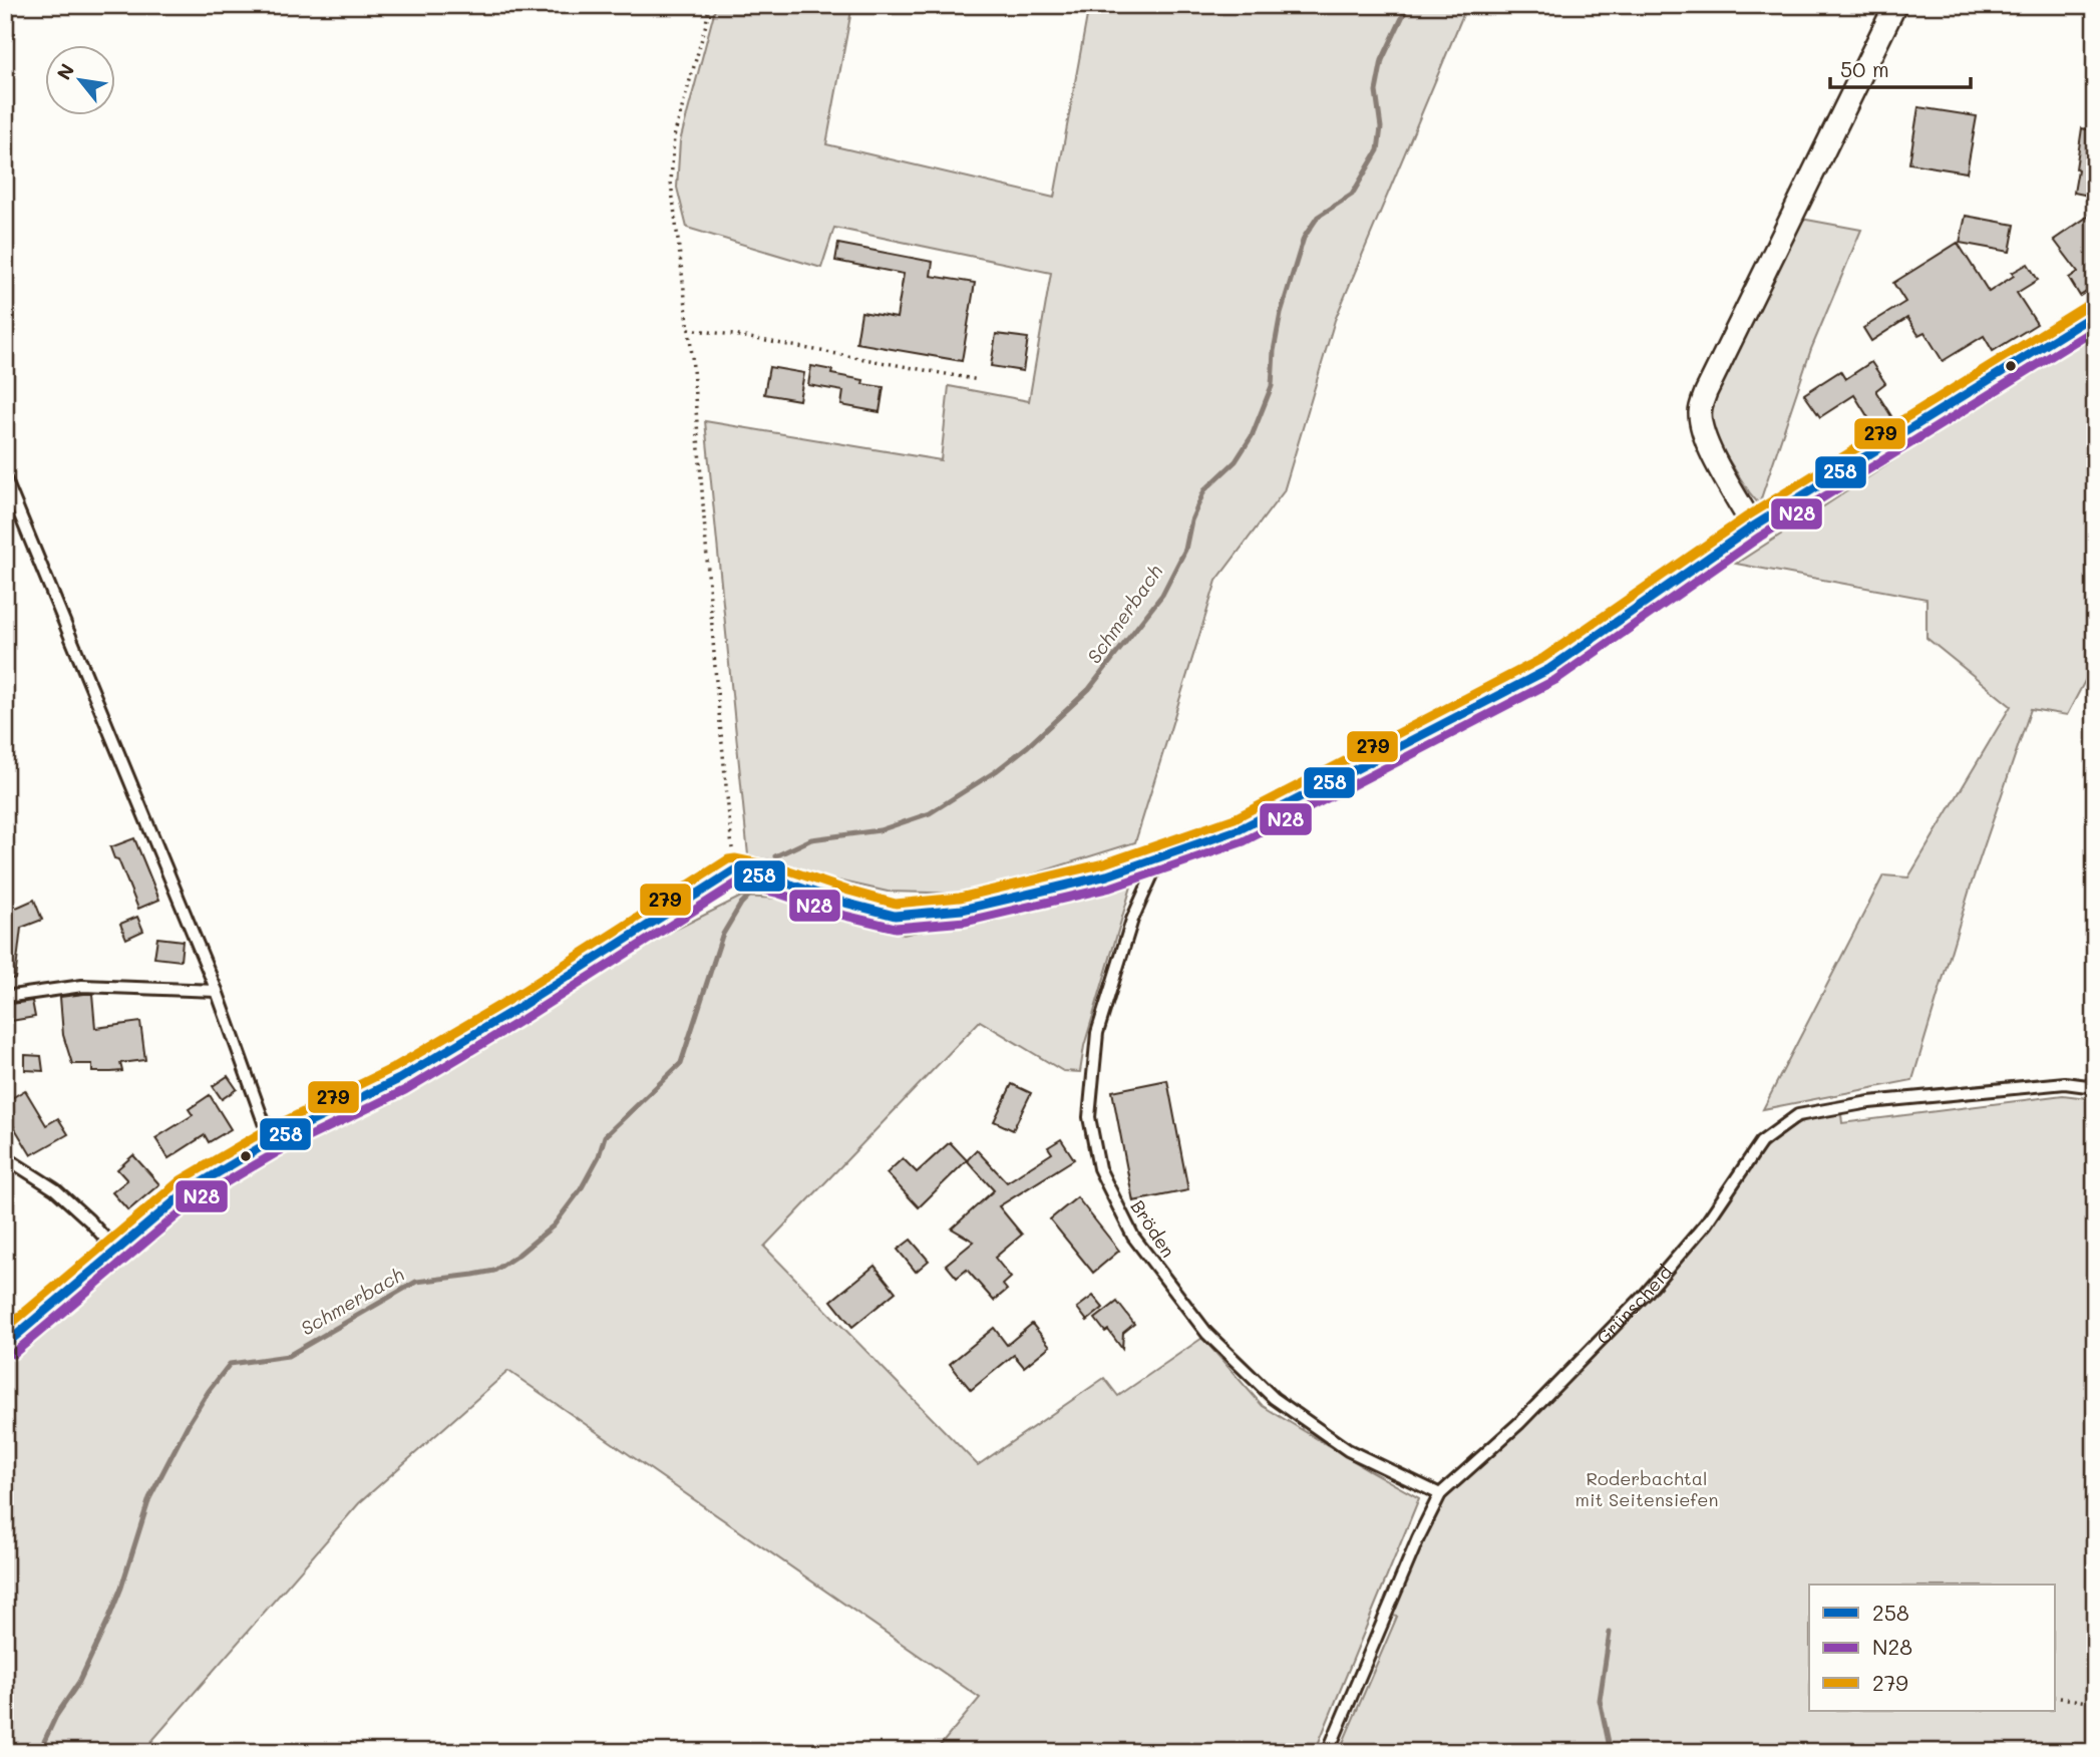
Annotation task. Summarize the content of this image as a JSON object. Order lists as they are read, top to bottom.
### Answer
{
  "streets": {
    "lane": ["Bröden", "Grünscheid"]
  },
  "crossings": [
    ["Bröden", "Grünscheid"]
  ],
  "water": ["Schmerbach"],
  "parks": ["Roderbachtal mit Seitensiefen"],
  "lines": ["transit line 279", "transit line 258", "transit line N28"],
  "legend": ["258", "N28", "279"],
  "scale_bar": "50 m",
  "north": "top left"
}
